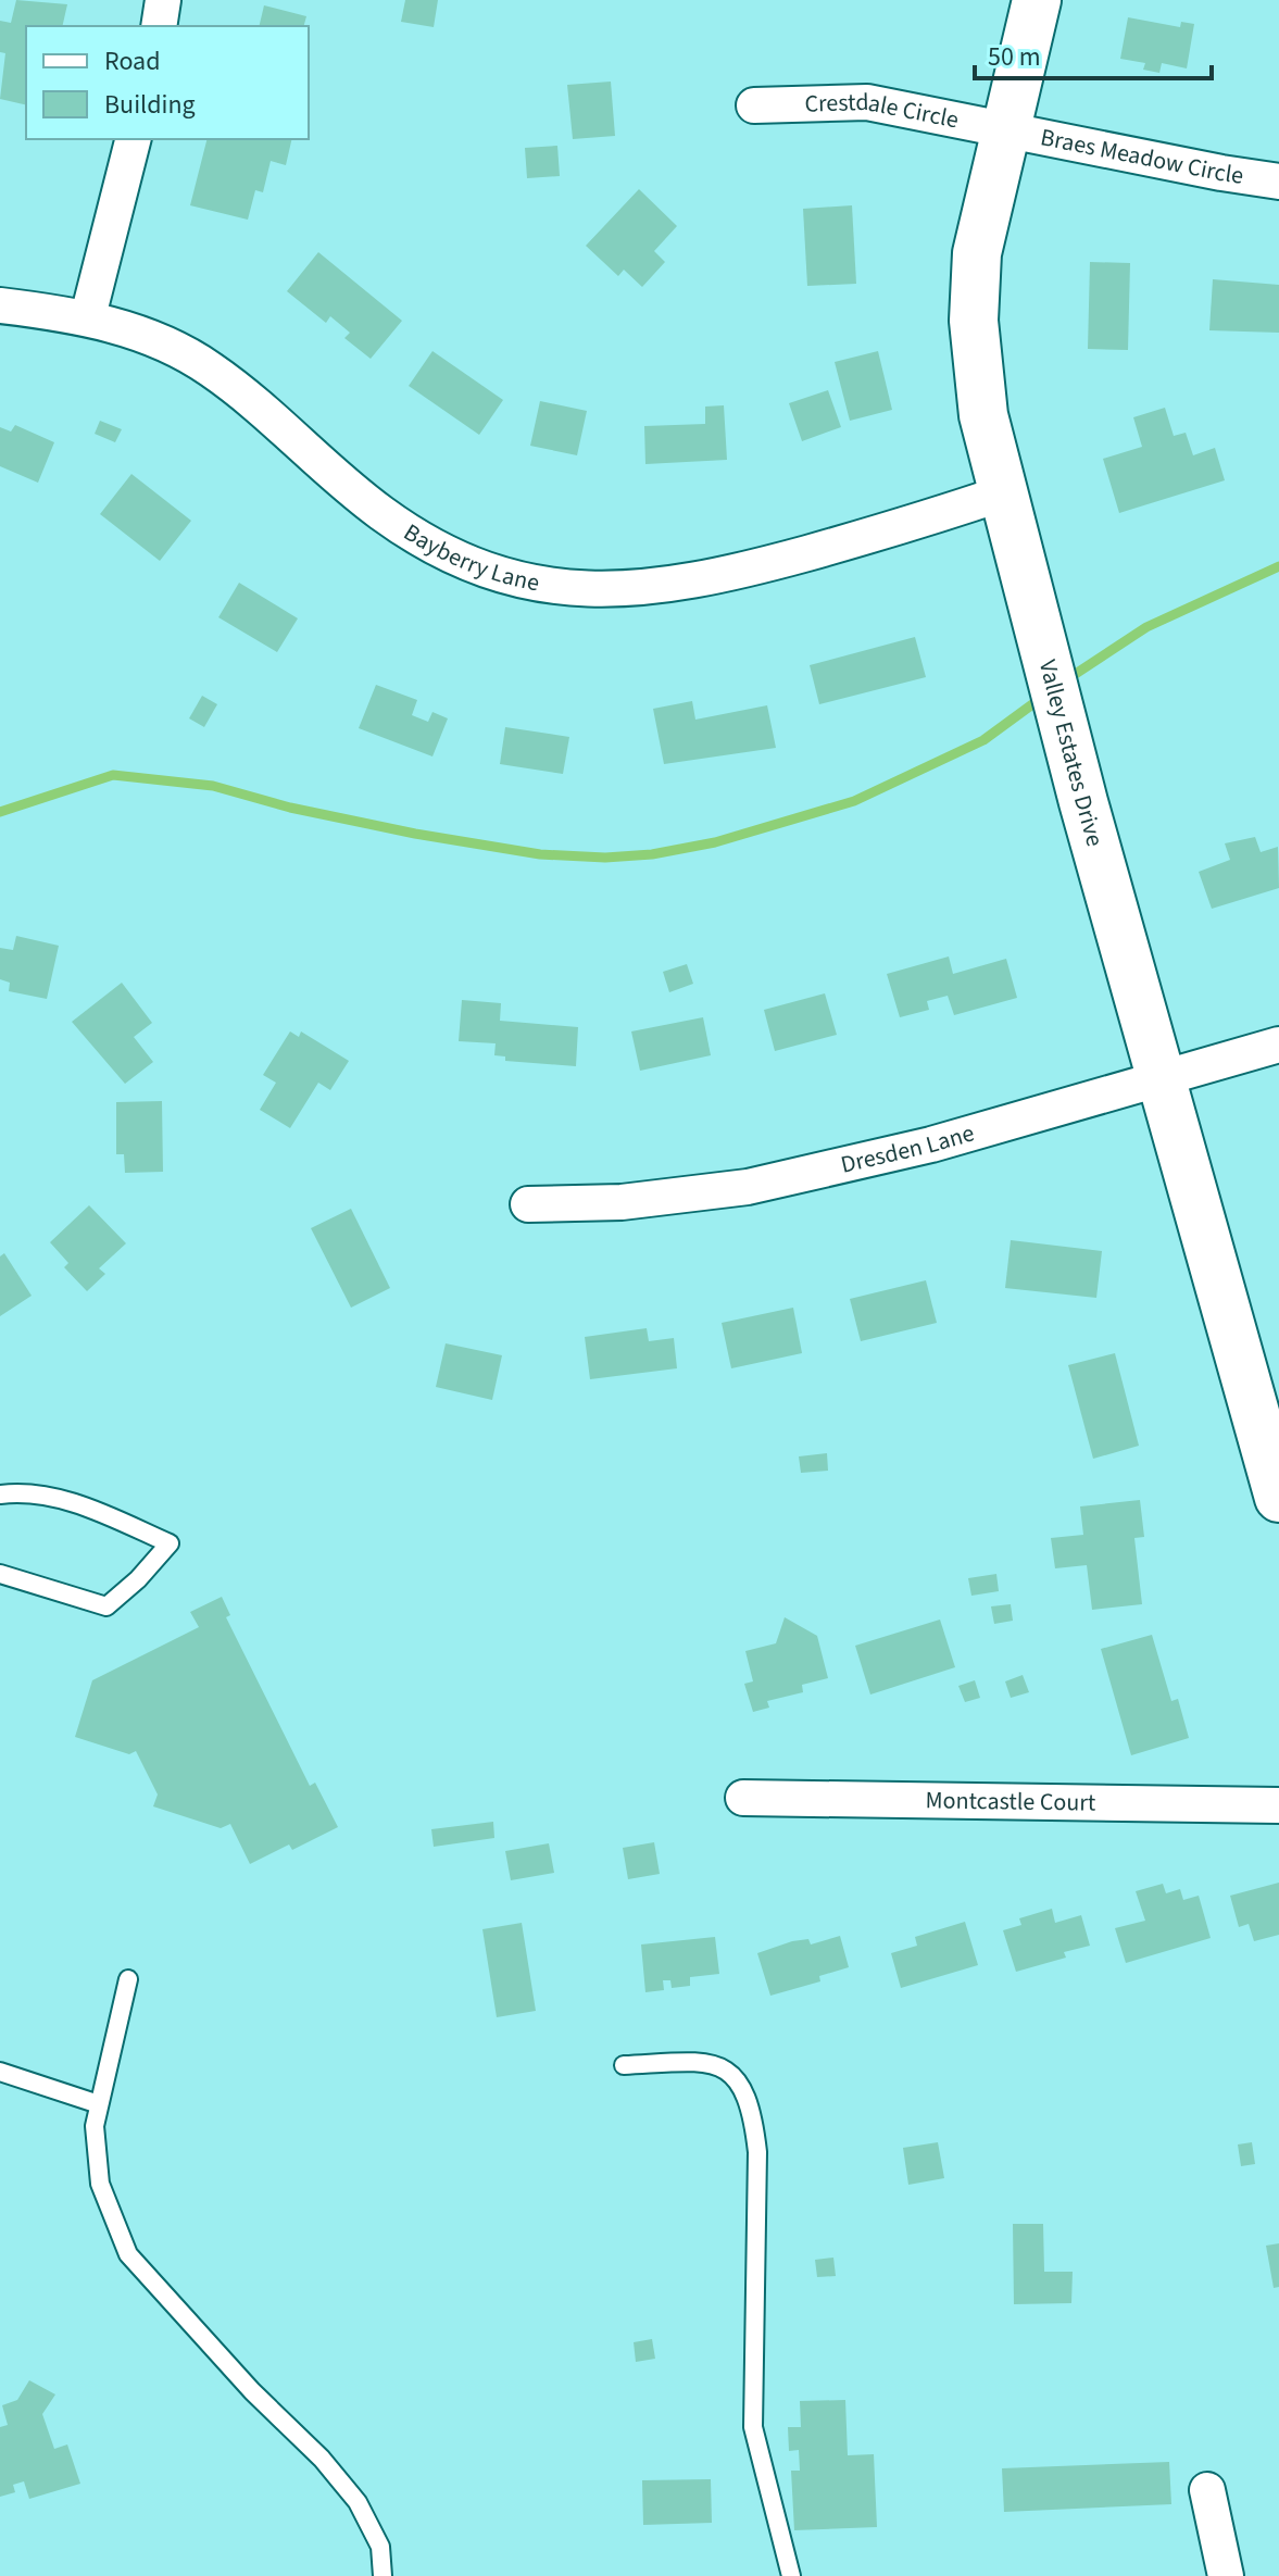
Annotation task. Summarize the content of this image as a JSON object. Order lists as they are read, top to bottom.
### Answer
{
  "streets": {
    "street": [
      "Crestdale Circle",
      "Braes Meadow Circle",
      "Bayberry Lane",
      "Valley Estates Drive",
      "Dresden Lane",
      "Montcastle Court"
    ]
  },
  "crossings": [
    ["Crestdale Circle", "Braes Meadow Circle"],
    ["Crestdale Circle", "Valley Estates Drive"],
    ["Braes Meadow Circle", "Valley Estates Drive"],
    ["Bayberry Lane", "Valley Estates Drive"],
    ["Valley Estates Drive", "Dresden Lane"]
  ],
  "legend": ["Road", "Building"],
  "scale_bar": "50 m"
}
